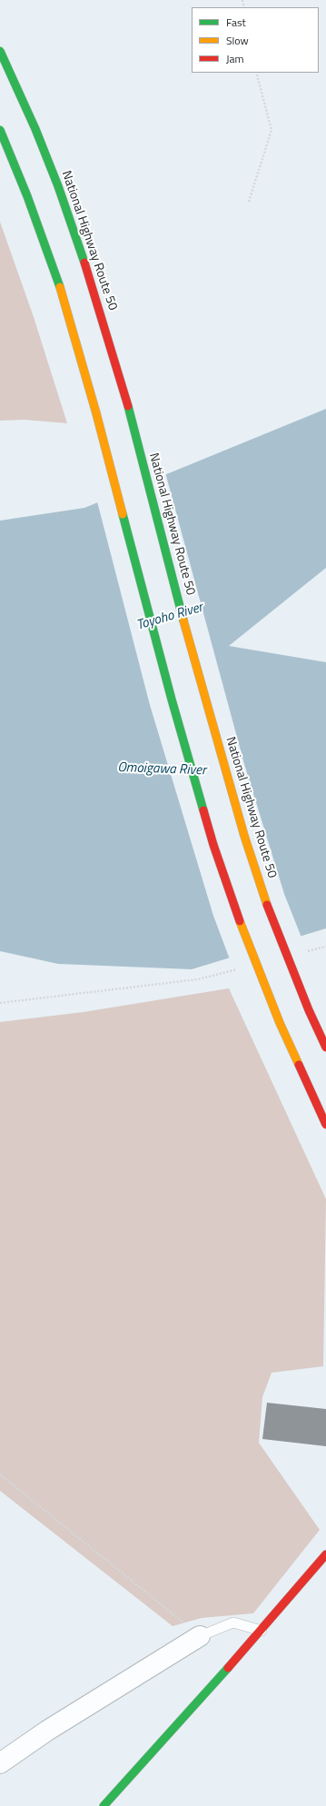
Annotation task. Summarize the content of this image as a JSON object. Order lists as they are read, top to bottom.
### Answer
{
  "streets": {
    "main road": ["National Highway Route 50"]
  },
  "water": ["Toyoho River", "Omoigawa River"],
  "legend": ["Fast", "Slow", "Jam"]
}
